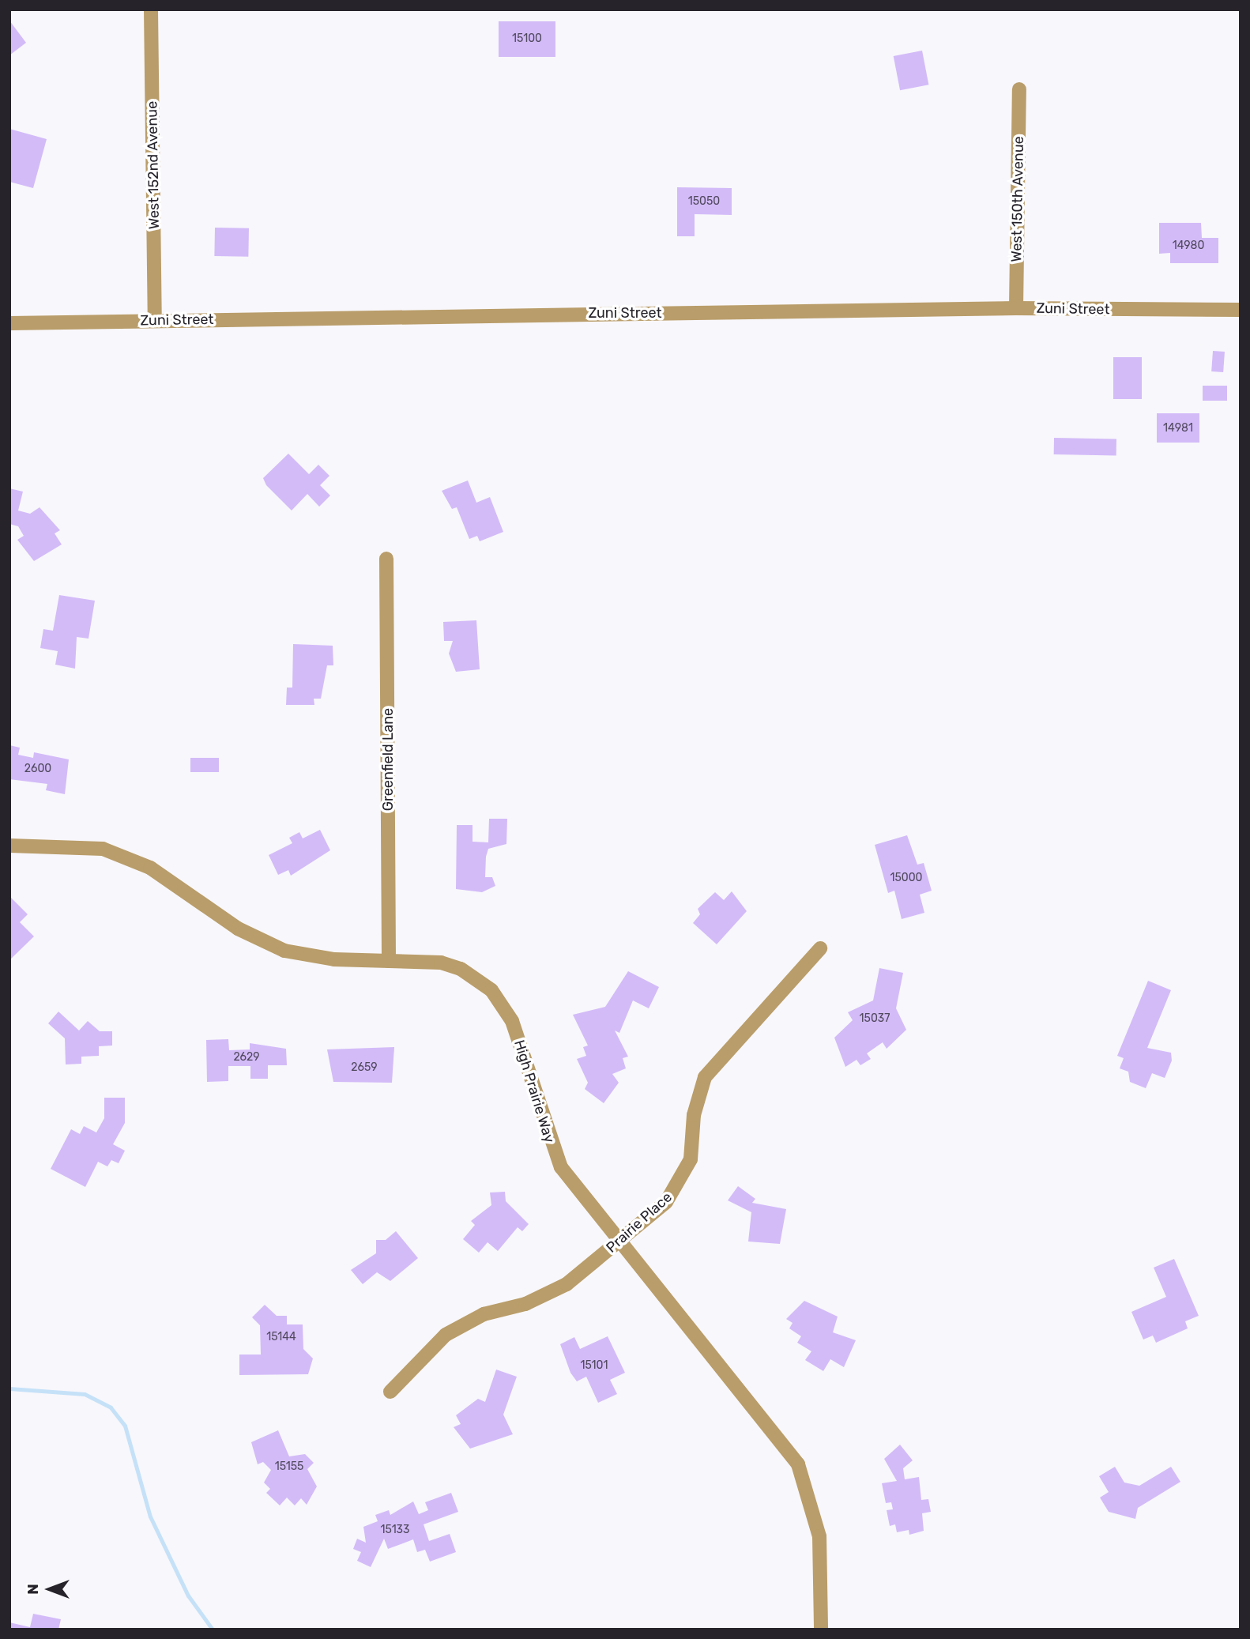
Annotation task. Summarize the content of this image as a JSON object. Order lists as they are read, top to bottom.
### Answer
{
  "streets": {
    "street": [
      "West 152nd Avenue",
      "West 150th Avenue",
      "Zuni Street",
      "Greenfield Lane",
      "High Prairie Way",
      "Prairie Place"
    ]
  },
  "crossings": [
    ["West 152nd Avenue", "Zuni Street"],
    ["West 150th Avenue", "Zuni Street"],
    ["Greenfield Lane", "High Prairie Way"],
    ["High Prairie Way", "Prairie Place"]
  ],
  "house_numbers": [
    "15100",
    "15050",
    "14980",
    "14981",
    "2600",
    "15000",
    "15037",
    "2629",
    "2659",
    "15144",
    "15101",
    "15155",
    "15133"
  ],
  "north": "left"
}
